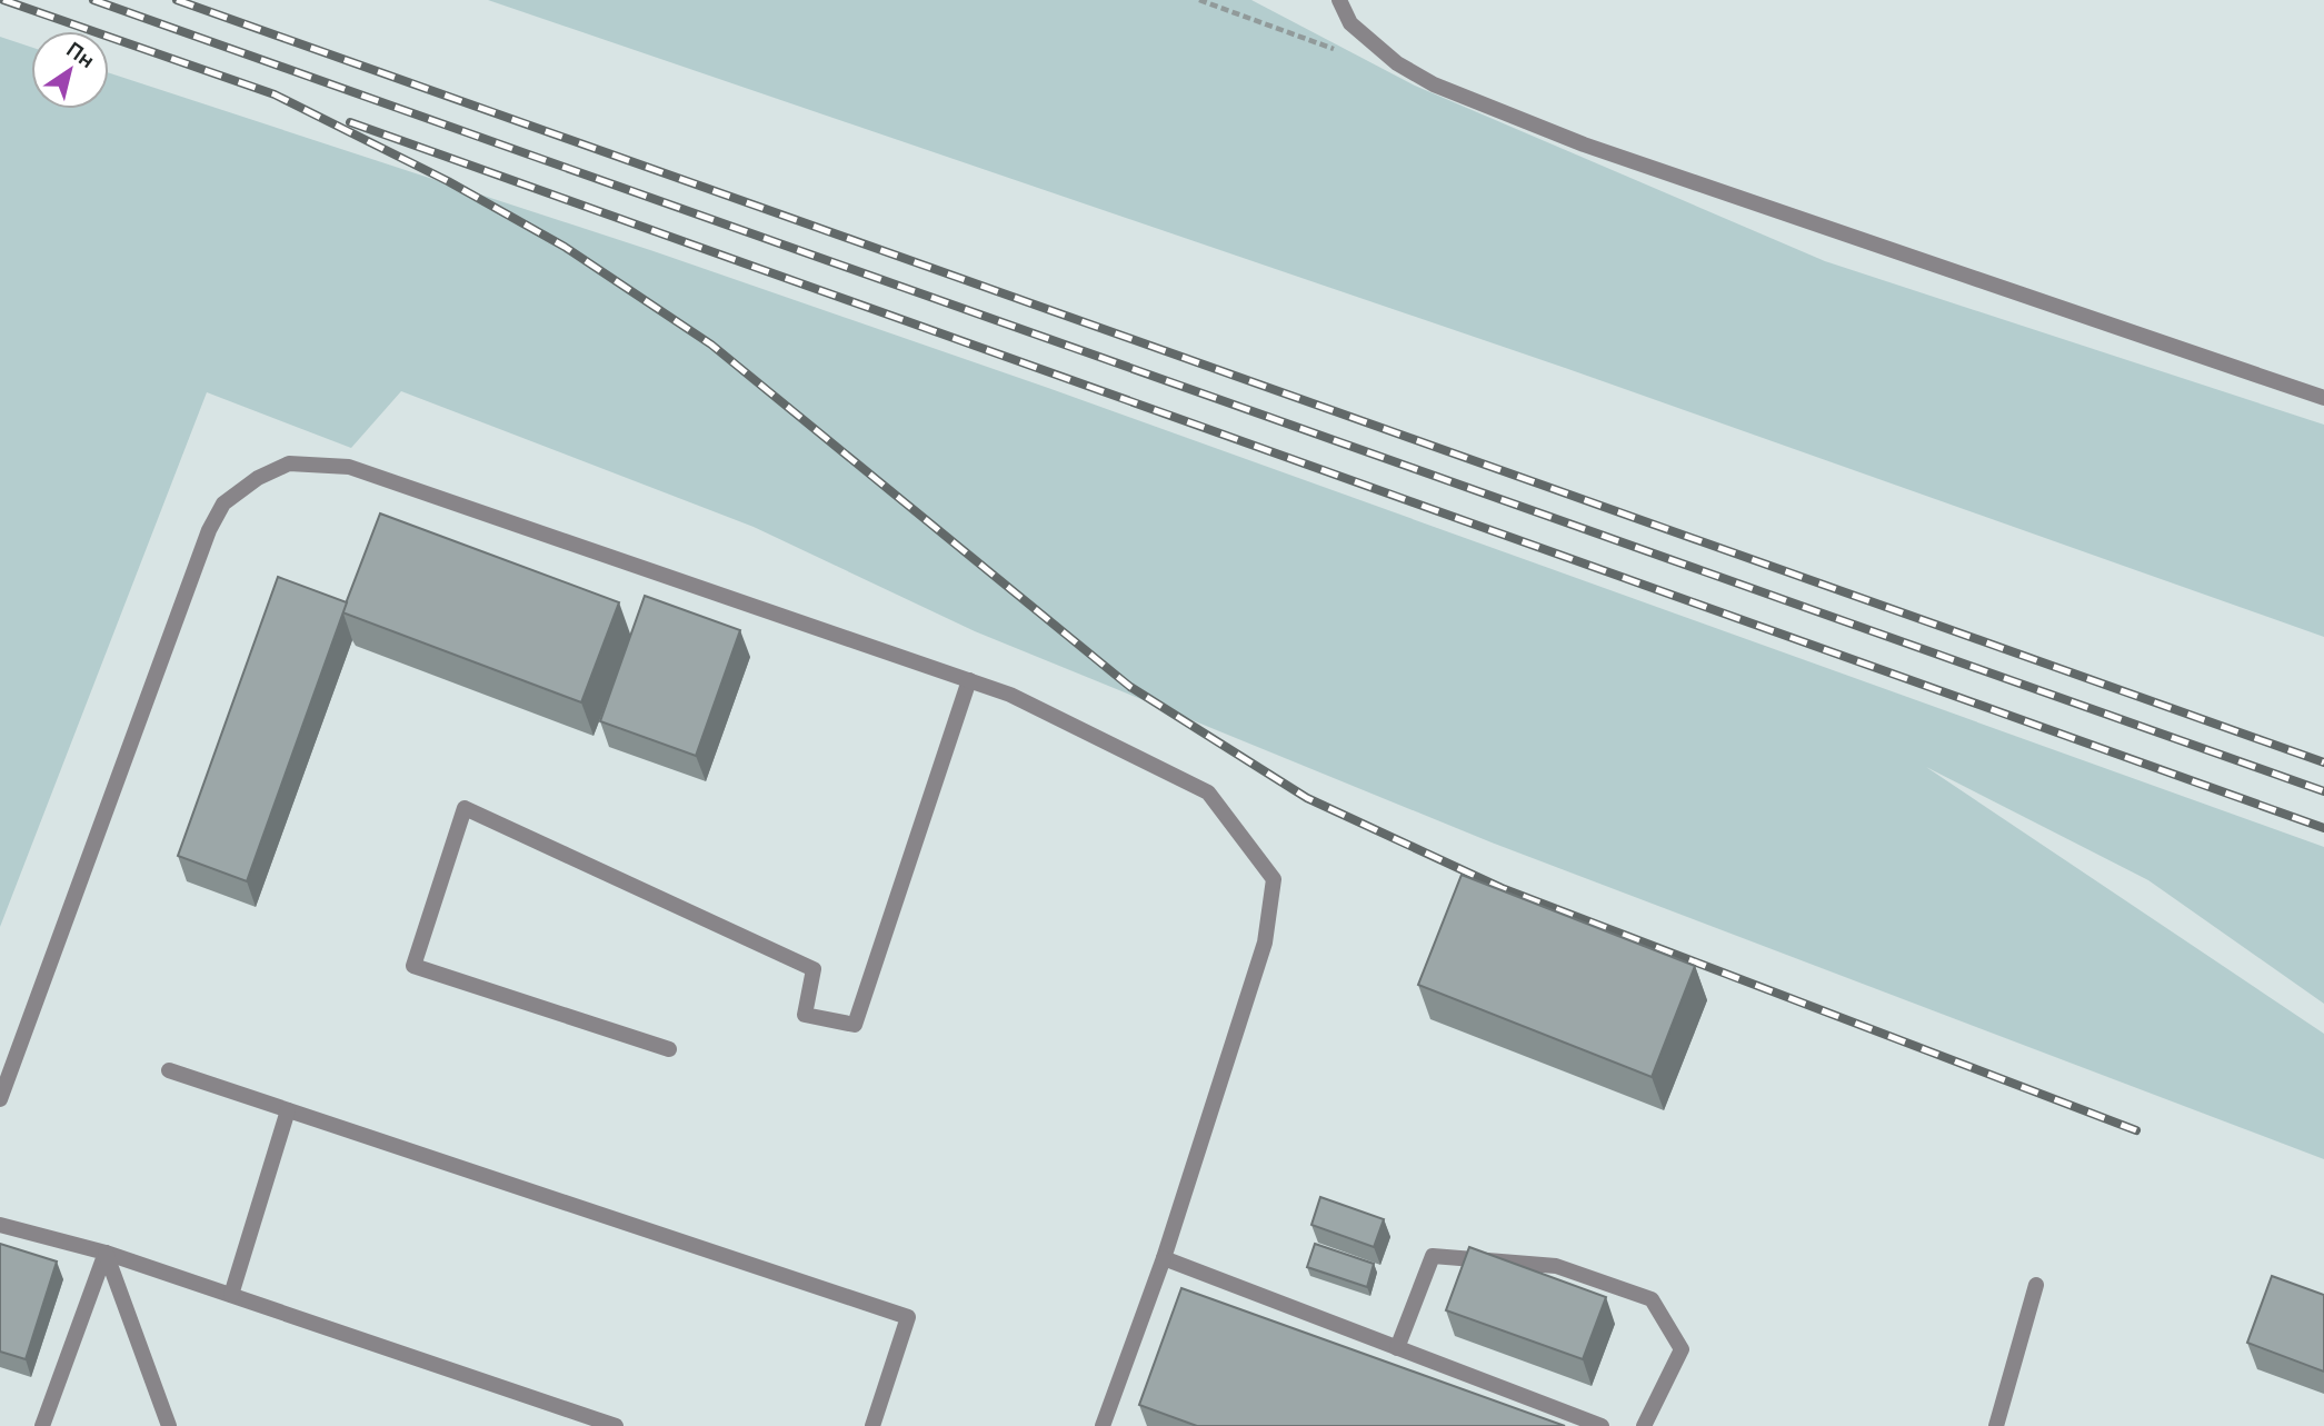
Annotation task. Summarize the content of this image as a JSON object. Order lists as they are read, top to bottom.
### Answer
{
  "north": "top right"
}
